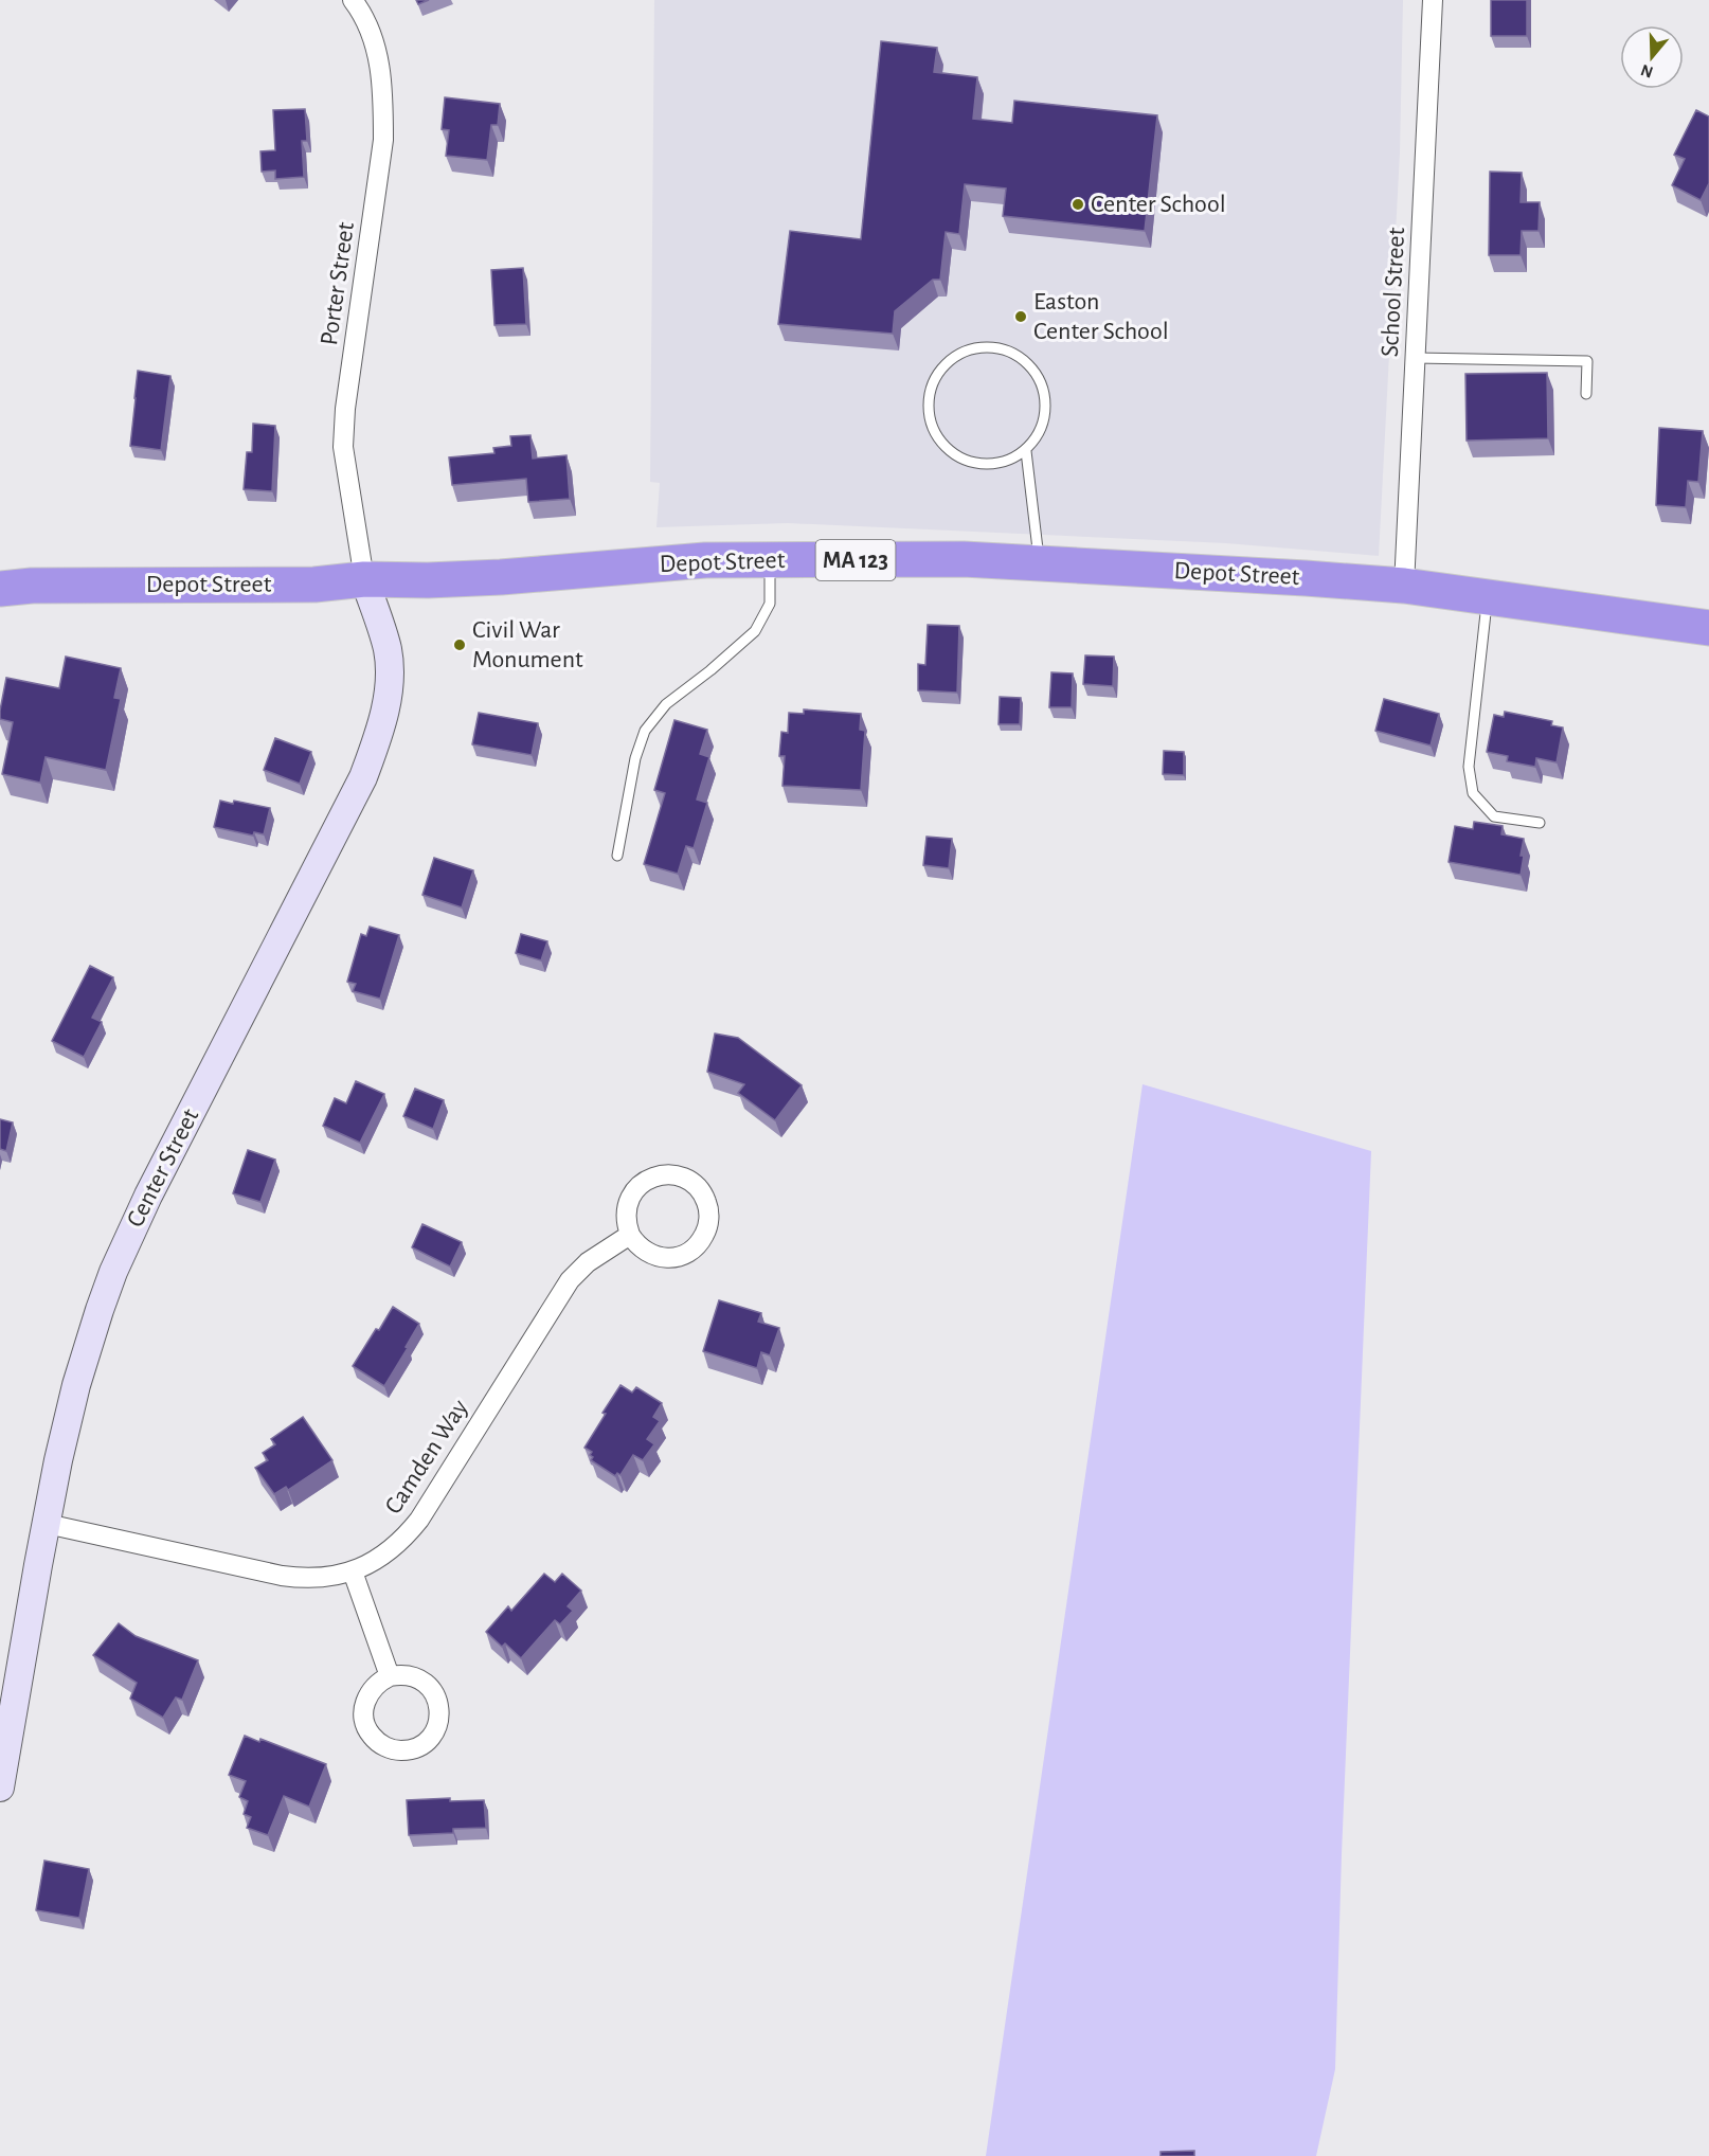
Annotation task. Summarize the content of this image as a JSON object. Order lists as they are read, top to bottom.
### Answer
{
  "streets": {
    "highway": ["MA 123", "Depot Street"],
    "main road": ["Center Street"],
    "street": ["Porter Street", "School Street", "Camden Way"]
  },
  "crossings": [
    ["Porter Street", "Depot Street"],
    ["Porter Street", "Center Street"],
    ["School Street", "Depot Street"],
    ["Depot Street", "Center Street"],
    ["Center Street", "Camden Way"]
  ],
  "places": ["Center School", "Easton Center School", "Civil War Monument"],
  "north": "bottom"
}
